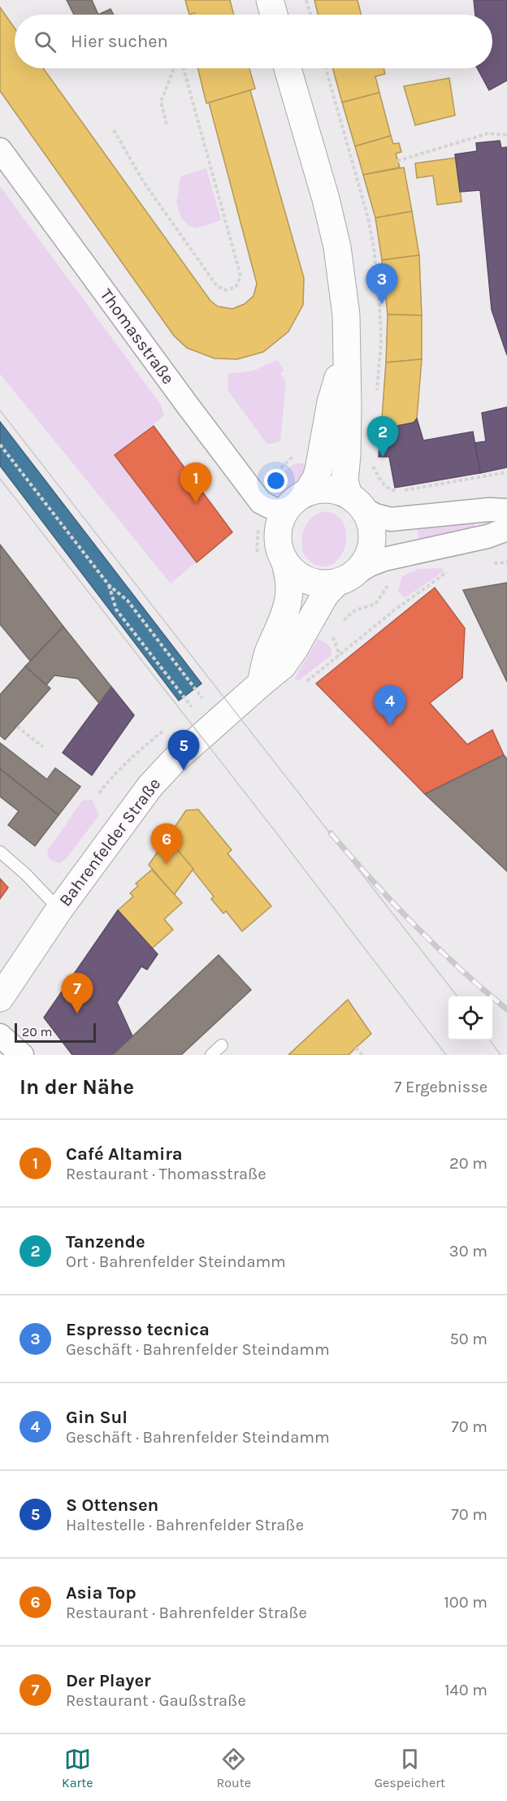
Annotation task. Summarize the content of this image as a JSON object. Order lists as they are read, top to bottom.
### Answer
{
  "streets": {
    "street": ["Thomasstraße", "Bahrenfelder Straße"]
  },
  "crossings": [
    ["Thomasstraße", "Bahrenfelder Straße"]
  ],
  "scale_bar": "20 m",
  "page": {
    "search": "Hier suchen",
    "pins": [
      "3",
      "2",
      "1",
      "4",
      "5",
      "6",
      "7"
    ],
    "scale": "20 m",
    "heading": ["In der Nähe", "7 Ergebnisse"],
    "list": [
      {
        "mark": "1",
        "name": "Café Altamira",
        "note": "Restaurant · Thomasstraße",
        "value": "20 m"
      },
      {
        "mark": "2",
        "name": "Tanzende",
        "note": "Ort · Bahrenfelder Steindamm",
        "value": "30 m"
      },
      {
        "mark": "3",
        "name": "Espresso tecnica",
        "note": "Geschäft · Bahrenfelder Steindamm",
        "value": "50 m"
      },
      {
        "mark": "4",
        "name": "Gin Sul",
        "note": "Geschäft · Bahrenfelder Steindamm",
        "value": "70 m"
      },
      {
        "mark": "5",
        "name": "S Ottensen",
        "note": "Haltestelle · Bahrenfelder Straße",
        "value": "70 m"
      },
      {
        "mark": "6",
        "name": "Asia Top",
        "note": "Restaurant · Bahrenfelder Straße",
        "value": "100 m"
      },
      {
        "mark": "7",
        "name": "Der Player",
        "note": "Restaurant · Gaußstraße",
        "value": "140 m"
      }
    ],
    "nav": ["Karte", "Route", "Gespeichert"]
  }
}
